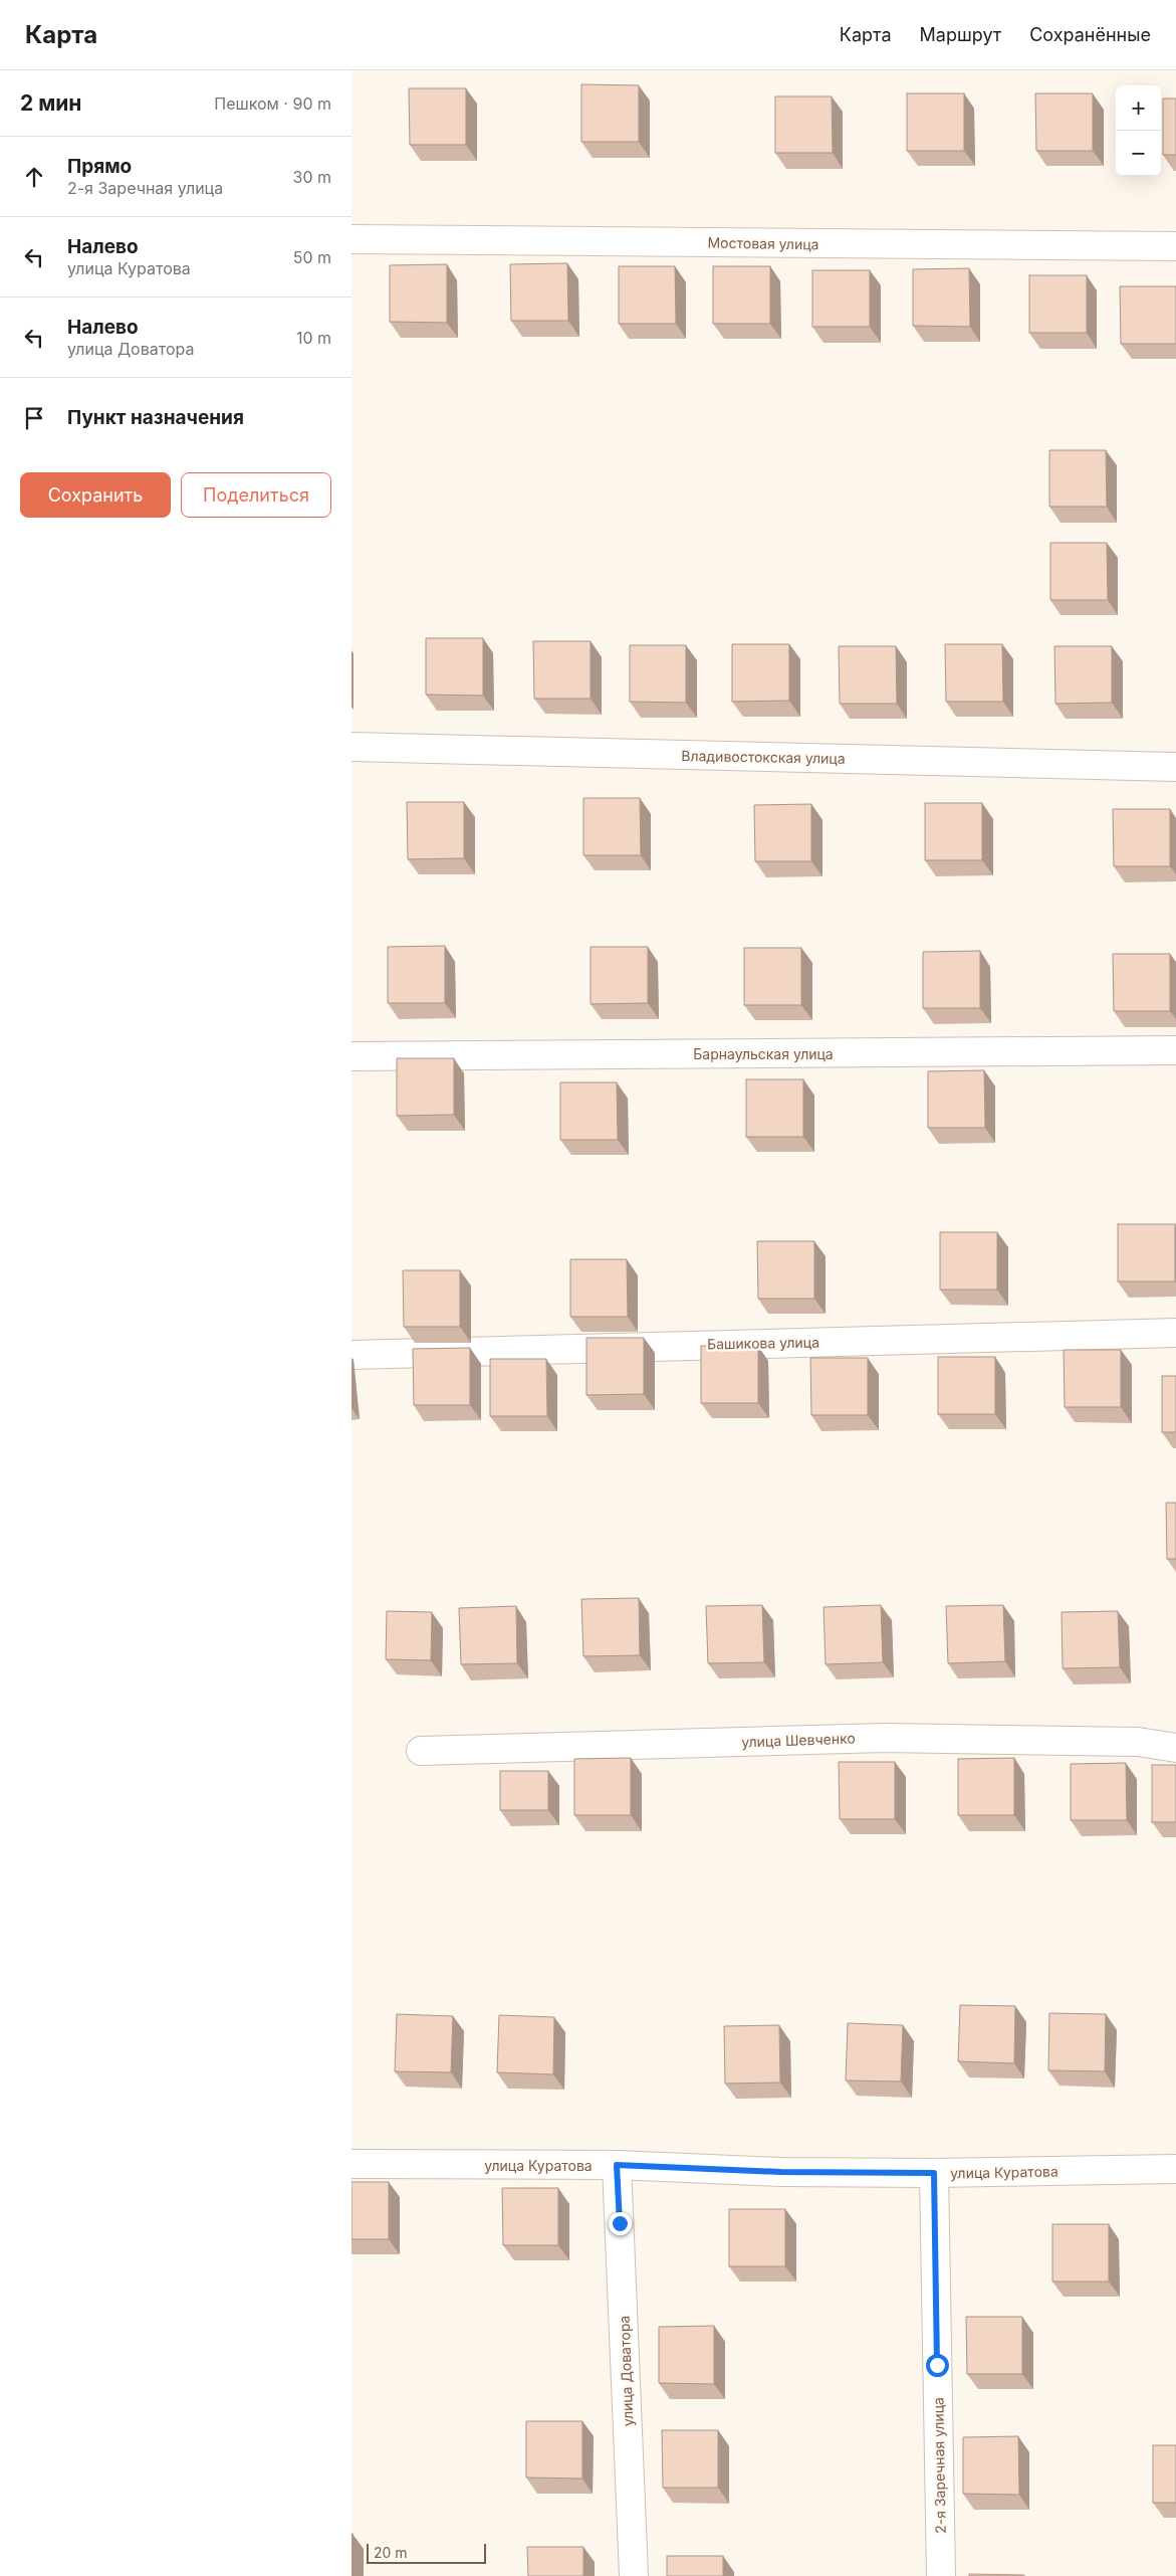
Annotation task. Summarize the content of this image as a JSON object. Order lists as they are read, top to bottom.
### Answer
{
  "streets": {
    "street": [
      "Мостовая улица",
      "Владивостокская улица",
      "Барнаульская улица",
      "Башикова улица",
      "улица Шевченко",
      "улица Куратова",
      "улица Доватора",
      "2-я Заречная улица"
    ]
  },
  "crossings": [
    ["улица Куратова", "улица Доватора"],
    ["улица Куратова", "2-я Заречная улица"]
  ],
  "scale_bar": "20 m",
  "page": {
    "header": "Карта",
    "nav": ["Карта", "Маршрут", "Сохранённые"],
    "heading": ["2 мин", "Пешком · 90 m"],
    "map_buttons": ["+", "−"],
    "list": [
      ["Прямо", "2-я Заречная улица", "30 m"],
      ["Налево", "улица Куратова", "50 m"],
      ["Налево", "улица Доватора", "10 m"],
      "Пункт назначения"
    ],
    "buttons": ["Сохранить", "Поделиться"],
    "scale": "20 m"
  }
}
